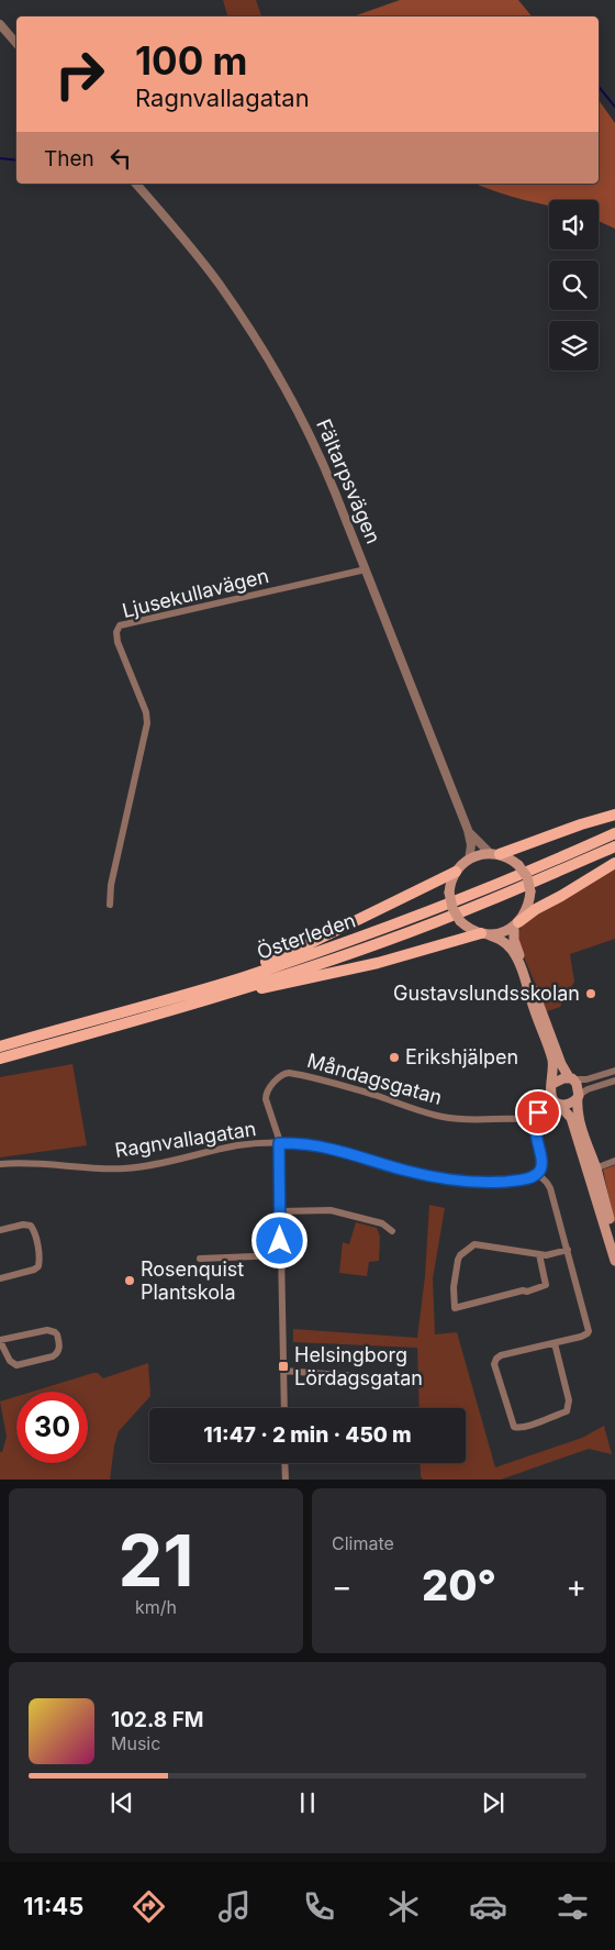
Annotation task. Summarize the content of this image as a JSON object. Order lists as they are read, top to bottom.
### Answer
{
  "streets": {
    "main road": ["Österleden"],
    "street": [
      "Fältarpsvägen",
      "Ljusekullavägen",
      "Måndagsgatan",
      "Ragnvallagatan"
    ]
  },
  "crossings": [
    ["Fältarpsvägen", "Ljusekullavägen"],
    ["Måndagsgatan", "Ragnvallagatan"]
  ],
  "places": {
    "other": ["Gustavslundsskolan", "Erikshjälpen", "Rosenquist Plantskola"],
    "transit": ["Helsingborg Lördagsgatan"]
  },
  "page": {
    "turn": ["100 m", "Ragnvallagatan"],
    "then": "Then",
    "limit": "30",
    "trip": "11:47 · 2 min · 450 m",
    "tile": [
      ["21", "km/h"],
      "Climate"
    ],
    "heat": ["−", "20°", "+"],
    "song": ["102.8 FM", "Music"],
    "tabs": "11:45"
  }
}
